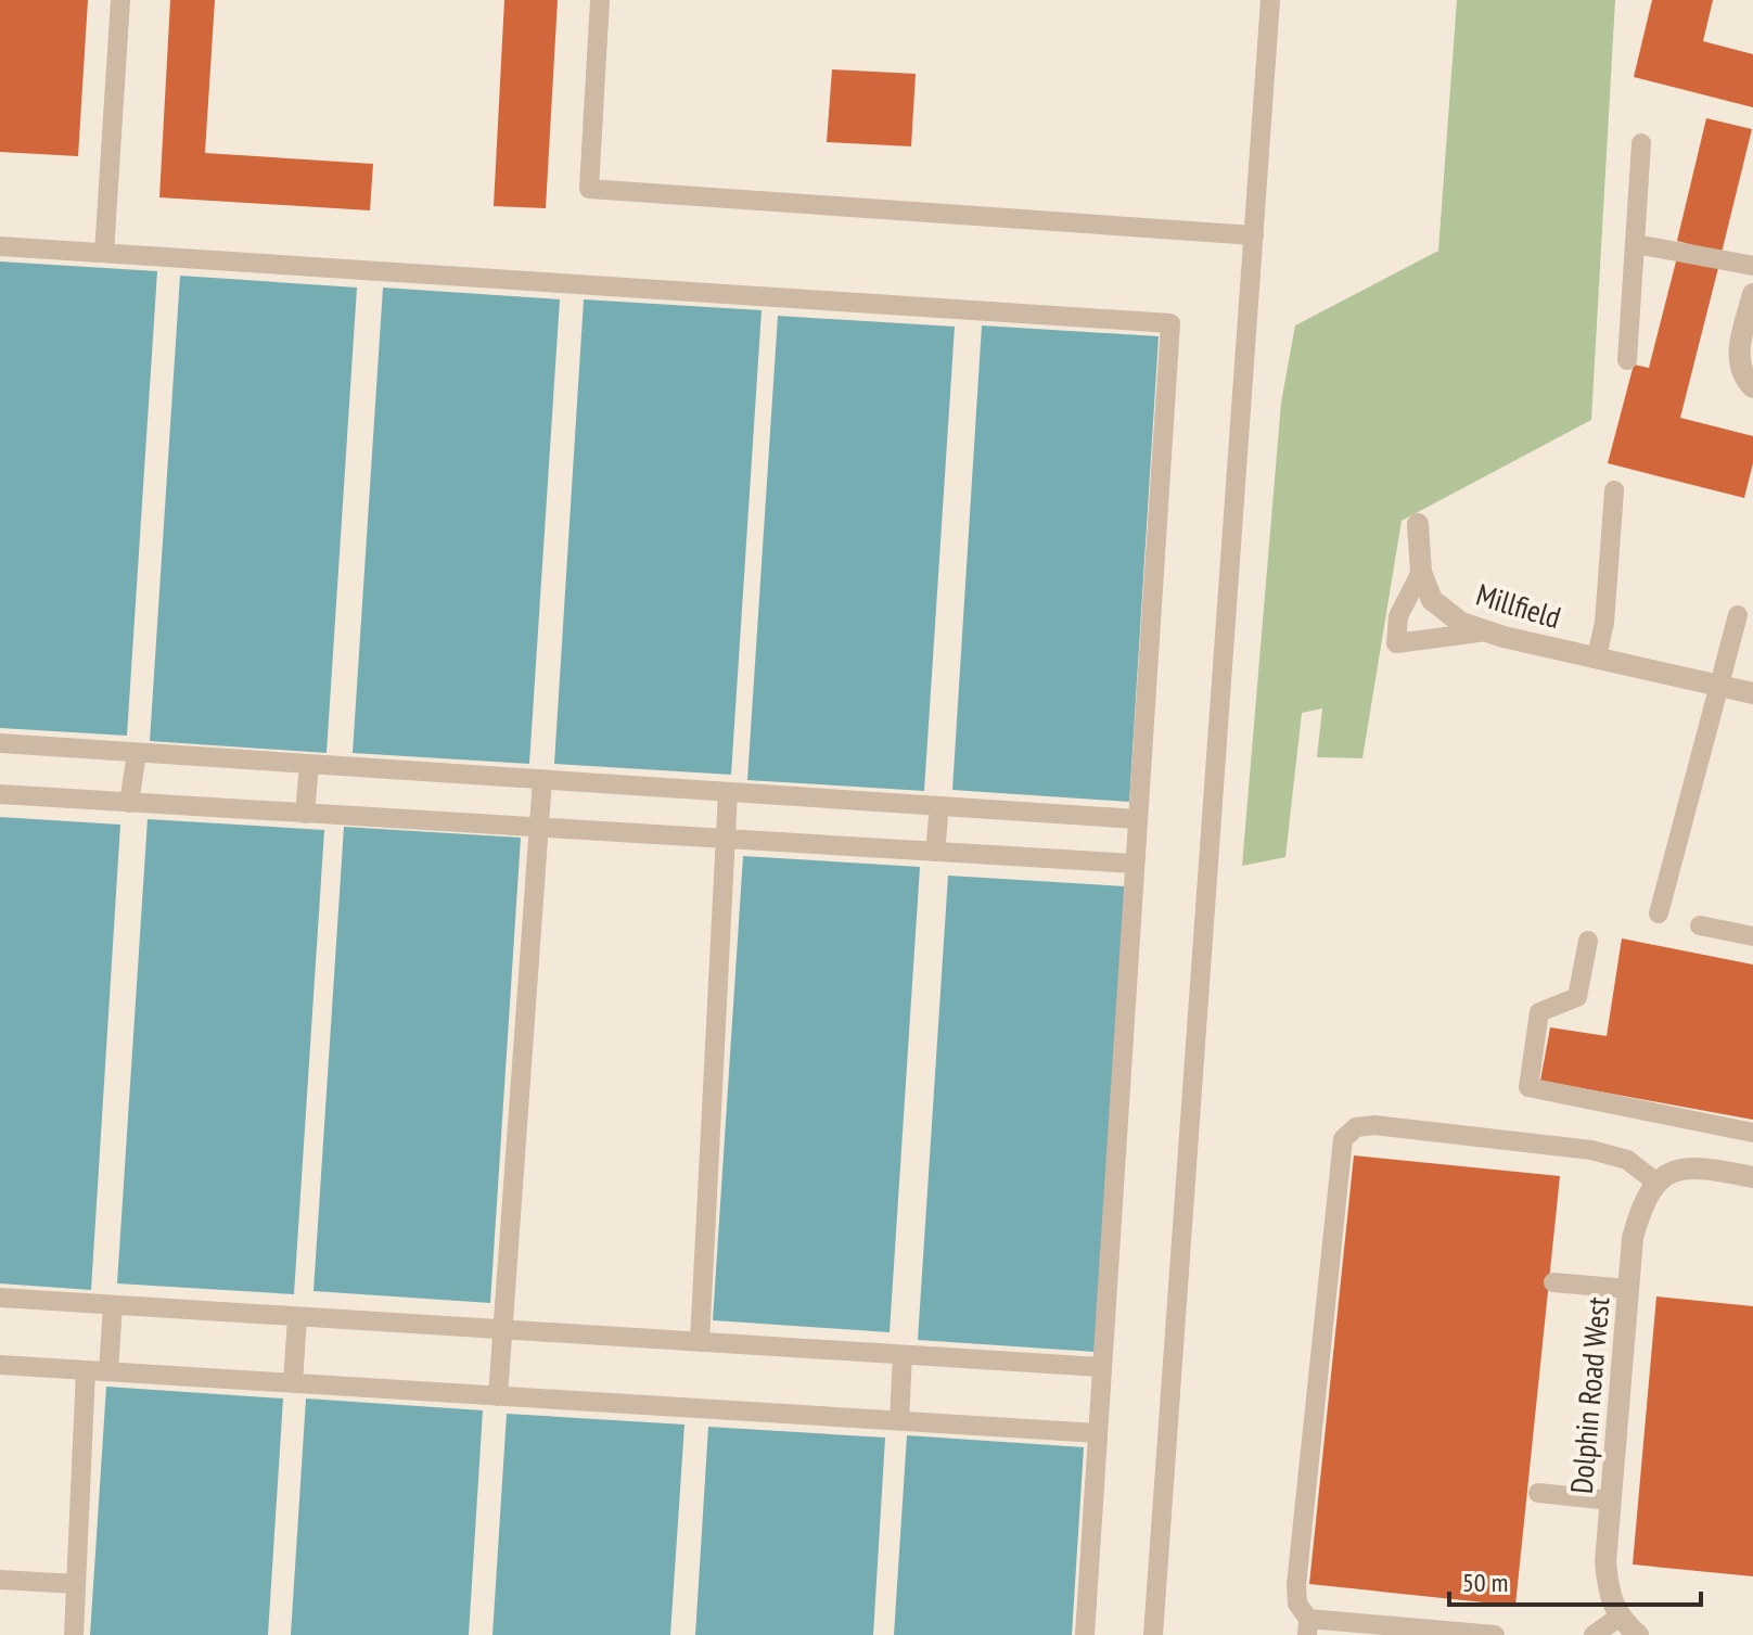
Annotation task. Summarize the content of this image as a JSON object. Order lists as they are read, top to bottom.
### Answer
{
  "streets": {
    "street": ["Millfield", "Dolphin Road West"]
  },
  "scale_bar": "50 m"
}
